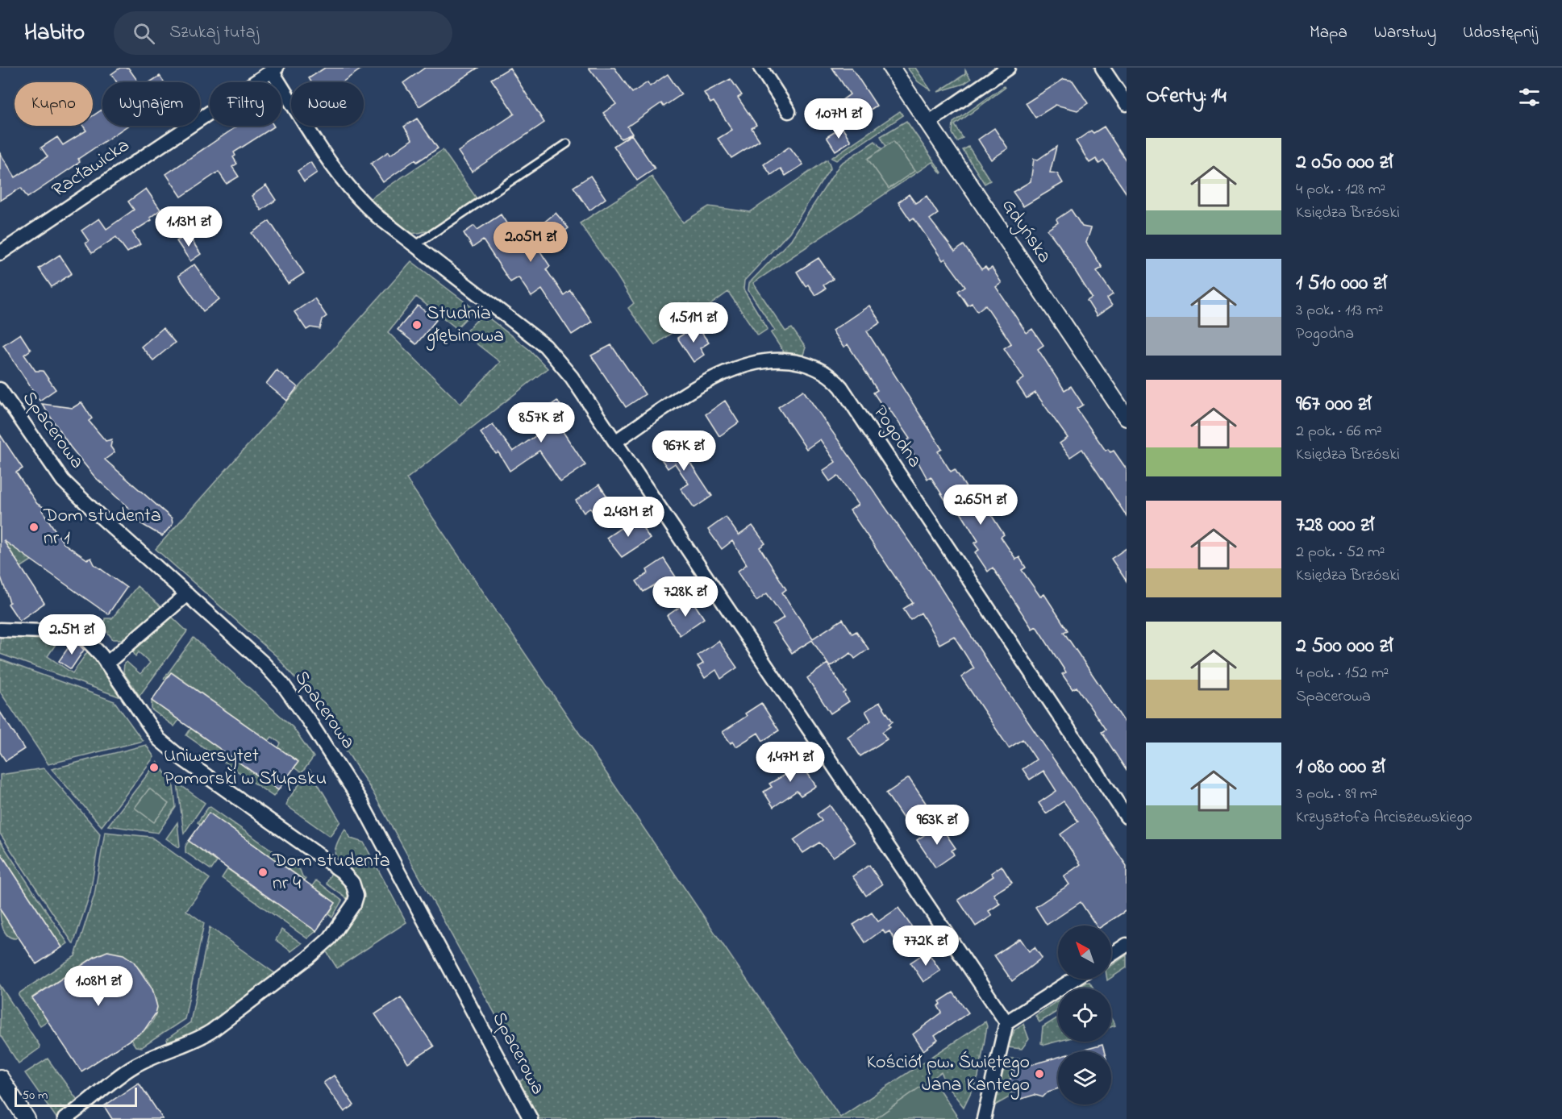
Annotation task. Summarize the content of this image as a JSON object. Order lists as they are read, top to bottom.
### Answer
{
  "streets": {
    "street": [
      "Racławicka",
      "Gdyńska",
      "Spacerowa",
      "Pogodna"
    ]
  },
  "places": [
    "Studnia głębinowa",
    "Dom studenta nr 1",
    "Uniwersytet Pomorski w Słupsku",
    "Dom studenta nr 4",
    "Kościół pw. Świętego Jana Kantego"
  ],
  "scale_bar": "50 m",
  "north": "top left",
  "page": {
    "header": "Habito",
    "search": "Szukaj tutaj",
    "nav": ["Mapa", "Warstwy", "Udostępnij"],
    "heading": "Oferty: 14",
    "chip": [
      "Kupno",
      "Wynajem",
      "Filtry",
      "Nowe"
    ],
    "price": [
      "1.07M zł",
      "1.13M zł",
      "2.05M zł",
      "1.51M zł",
      "857K zł",
      "967K zł",
      "2.65M zł",
      "2.43M zł",
      "728K zł",
      "2.5M zł",
      "1.47M zł",
      "963K zł",
      "772K zł",
      "1.08M zł"
    ],
    "list": [
      {
        "name": "2 050 000 zł",
        "note": "4 pok. · 128 m² · Księdza Brzóski"
      },
      {
        "name": "1 510 000 zł",
        "note": "3 pok. · 113 m² · Pogodna"
      },
      {
        "name": "967 000 zł",
        "note": "2 pok. · 66 m² · Księdza Brzóski"
      },
      {
        "name": "728 000 zł",
        "note": "2 pok. · 52 m² · Księdza Brzóski"
      },
      {
        "name": "2 500 000 zł",
        "note": "4 pok. · 152 m² · Spacerowa"
      },
      {
        "name": "1 080 000 zł",
        "note": "3 pok. · 89 m² · Krzysztofa Arciszewskiego"
      }
    ],
    "scale": "50 m"
  }
}
